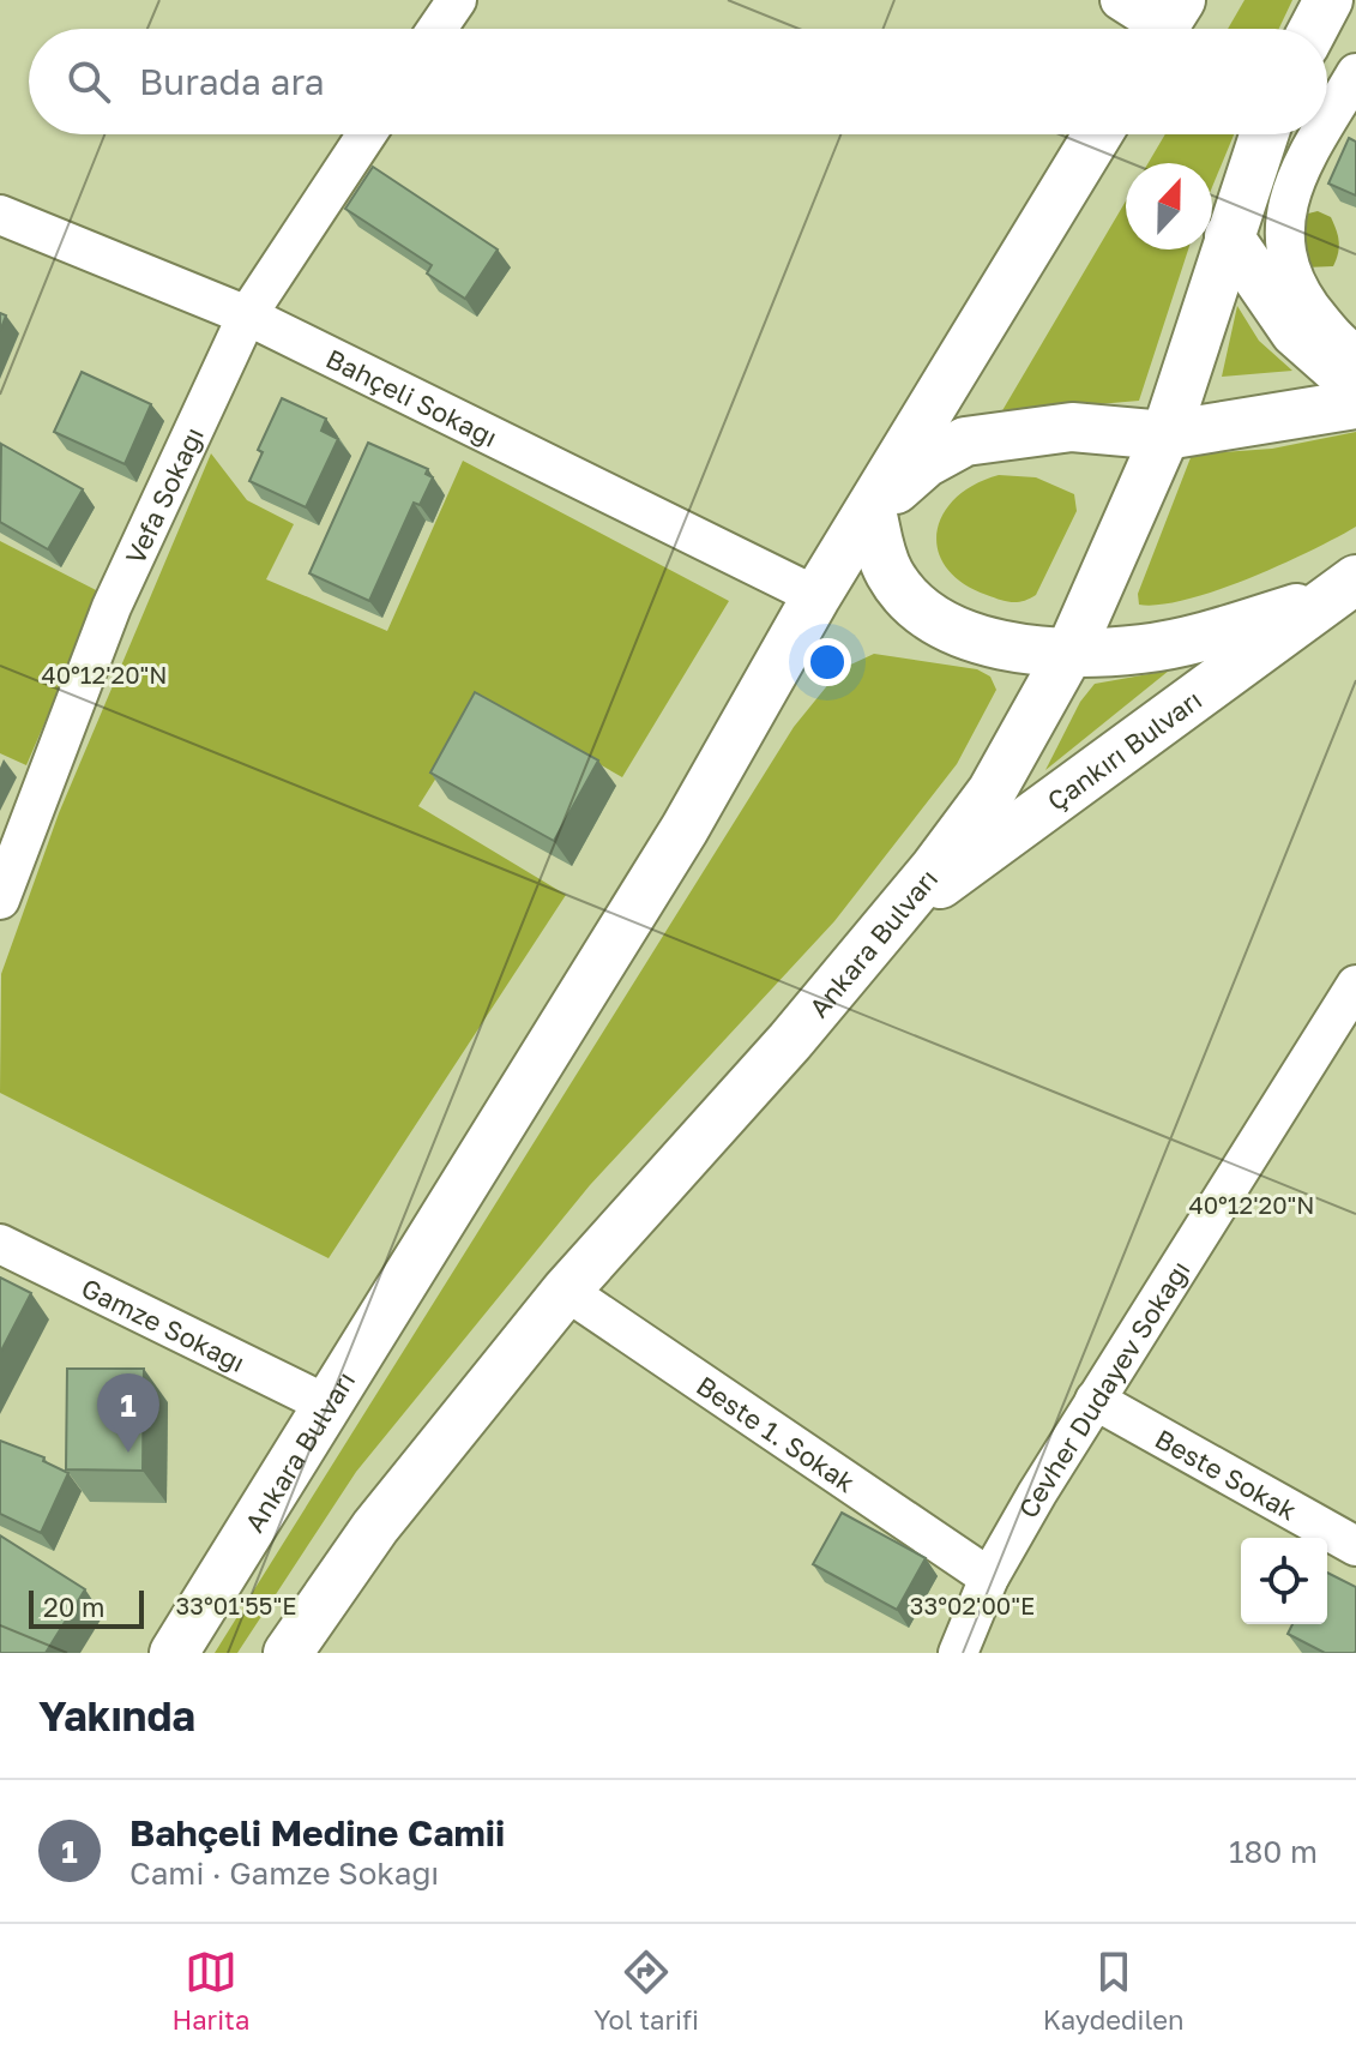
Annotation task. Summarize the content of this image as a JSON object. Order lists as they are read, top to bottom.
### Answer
{
  "streets": {
    "main road": ["Çankırı Bulvarı", "Ankara Bulvarı"],
    "street": [
      "Bahçeli Sokağı",
      "Vefa Sokağı",
      "Gamze Sokağı",
      "Cevher Dudayev Sokağı",
      "Beste 1. Sokak",
      "Beste Sokak"
    ]
  },
  "crossings": [
    ["Bahçeli Sokağı", "Vefa Sokağı"],
    ["Bahçeli Sokağı", "Ankara Bulvarı"],
    ["Çankırı Bulvarı", "Ankara Bulvarı"],
    ["Ankara Bulvarı", "Gamze Sokağı"],
    ["Ankara Bulvarı", "Beste 1. Sokak"],
    ["Cevher Dudayev Sokağı", "Beste 1. Sokak"],
    ["Cevher Dudayev Sokağı", "Beste Sokak"]
  ],
  "scale_bar": "20 m",
  "north": "top",
  "page": {
    "search": "Burada ara",
    "pins": "1",
    "scale": "20 m",
    "heading": "Yakında",
    "list": [
      {
        "mark": "1",
        "name": "Bahçeli Medine Camii",
        "note": "Cami · Gamze Sokağı",
        "value": "180 m"
      }
    ],
    "nav": ["Harita", "Yol tarifi", "Kaydedilen"]
  },
  "coordinates": ["40°12'20\"N", "33°01'55\"E", "33°02'00\"E"]
}
